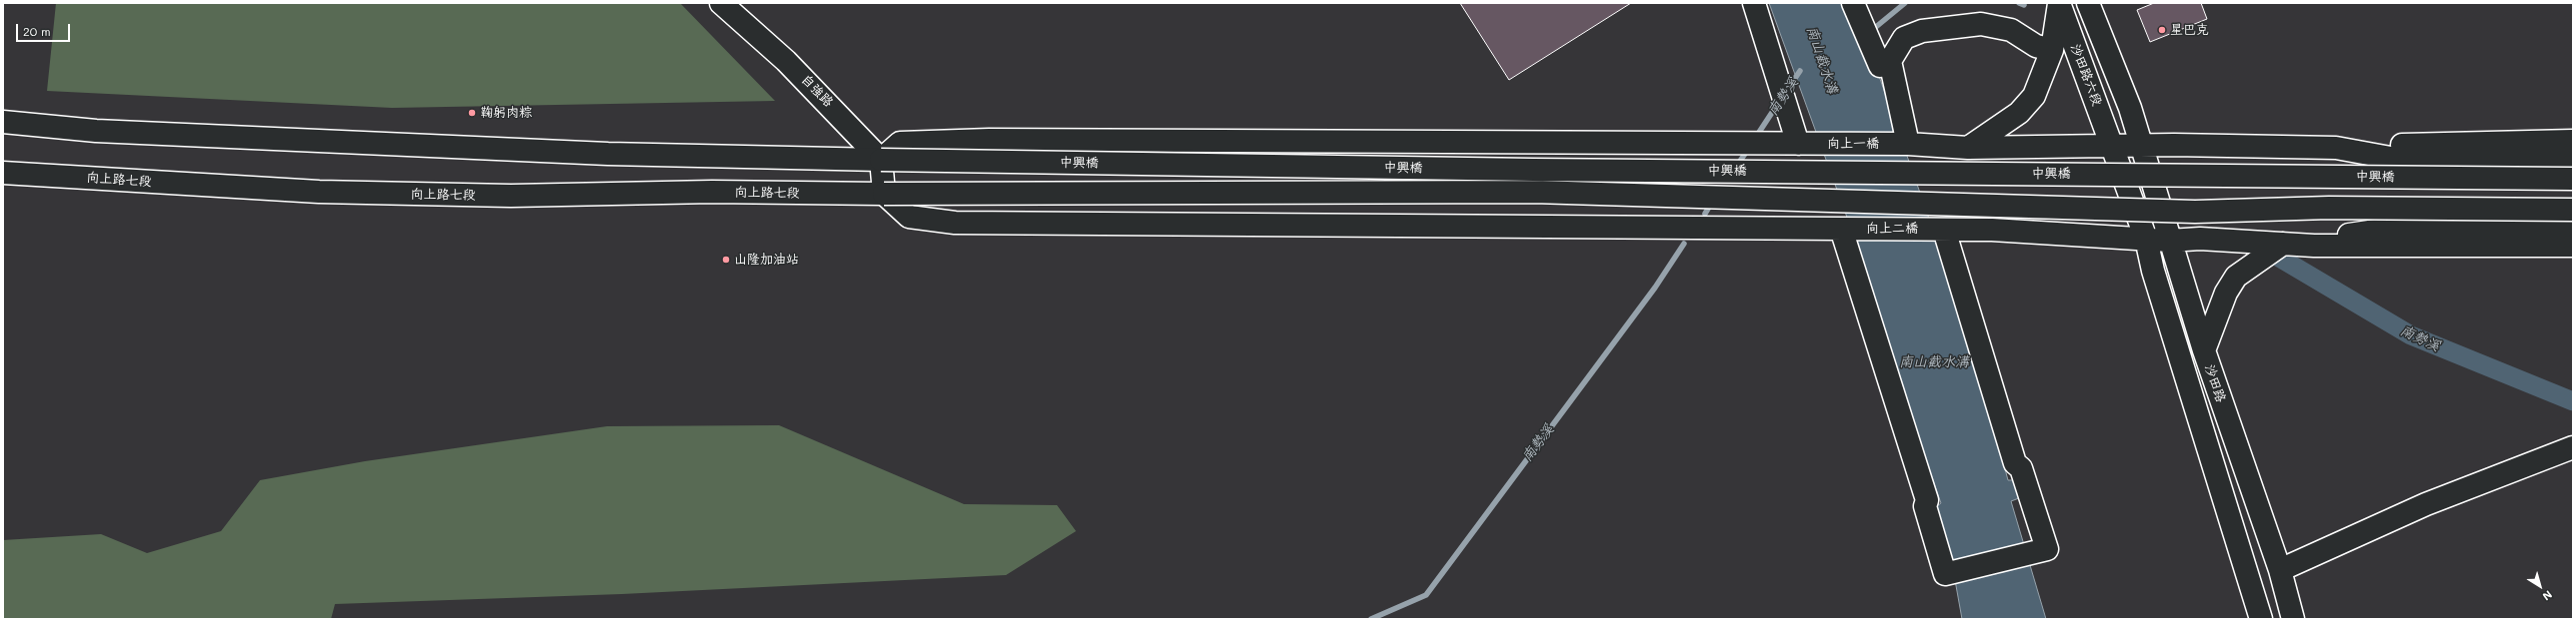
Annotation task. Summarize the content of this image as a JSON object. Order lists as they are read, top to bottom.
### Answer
{
  "streets": {
    "street": [
      "沙田路六段",
      "自強路",
      "向上一橋",
      "中興橋",
      "向上路七段",
      "向上二橋",
      "沙田路"
    ]
  },
  "crossings": [
    ["沙田路六段", "向上一橋"],
    ["沙田路六段", "沙田路"],
    ["自強路", "向上一橋"],
    ["自強路", "中興橋"],
    ["向上一橋", "中興橋"],
    ["向上一橋", "沙田路"],
    ["中興橋", "向上路七段"],
    ["中興橋", "向上二橋"],
    ["向上路七段", "向上二橋"],
    ["向上二橋", "沙田路"]
  ],
  "water": ["南山截水溝", "南勢溪"],
  "places": ["星巴克", "鞠躬肉粽", "山隆加油站"],
  "scale_bar": "20 m",
  "north": "bottom right"
}
